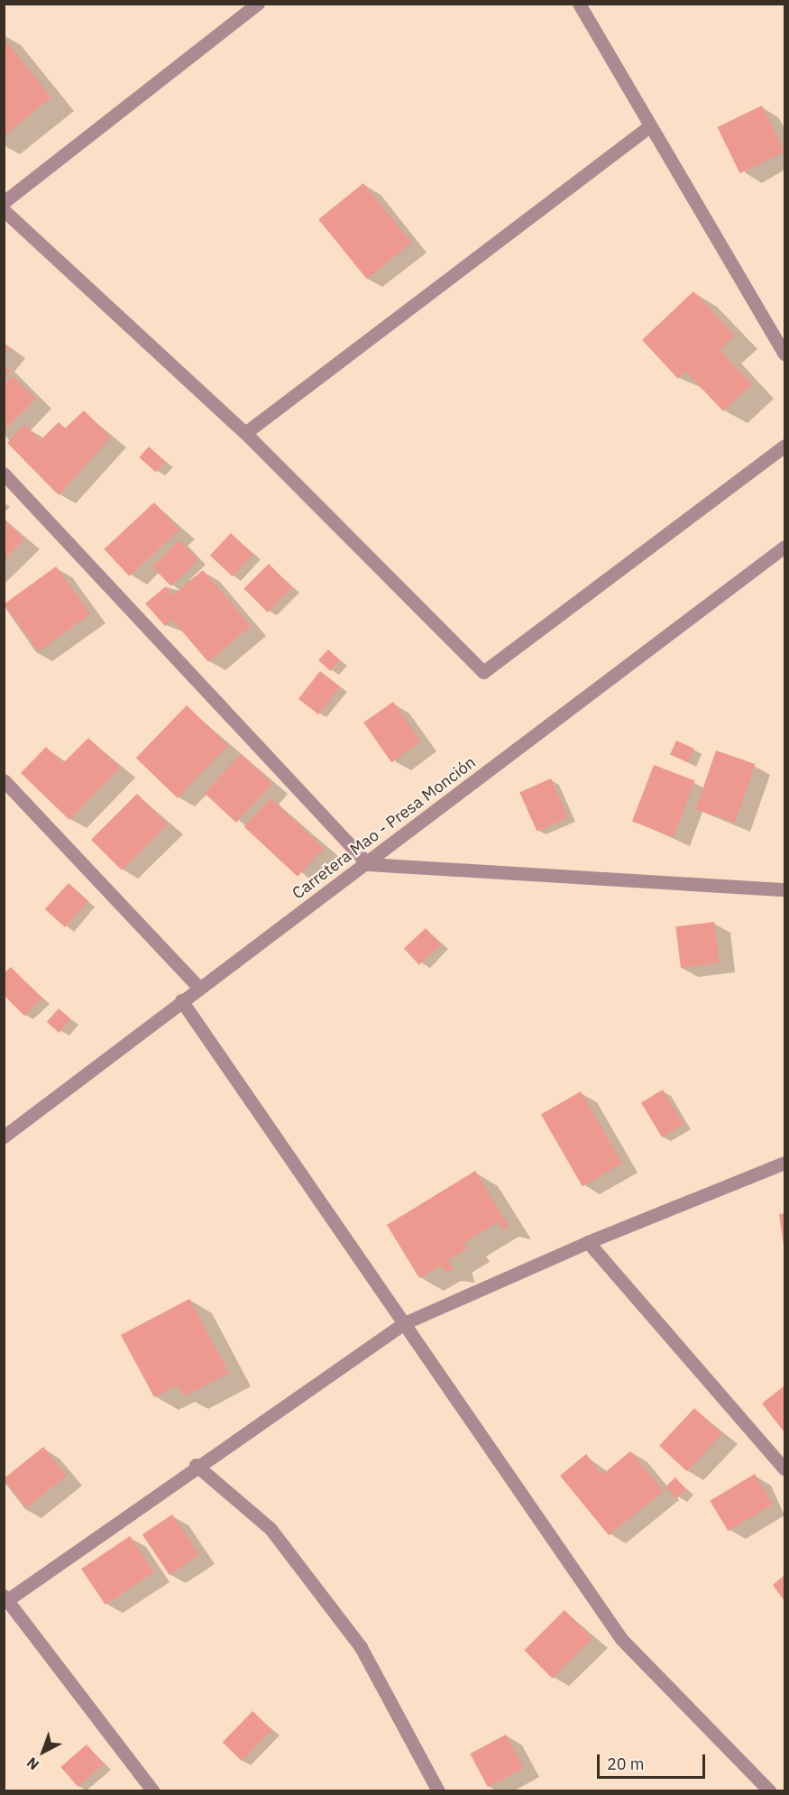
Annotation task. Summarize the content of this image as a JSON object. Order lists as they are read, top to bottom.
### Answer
{
  "streets": {
    "street": ["Carretera Mao - Presa Monción"]
  },
  "scale_bar": "20 m",
  "north": "bottom left"
}
